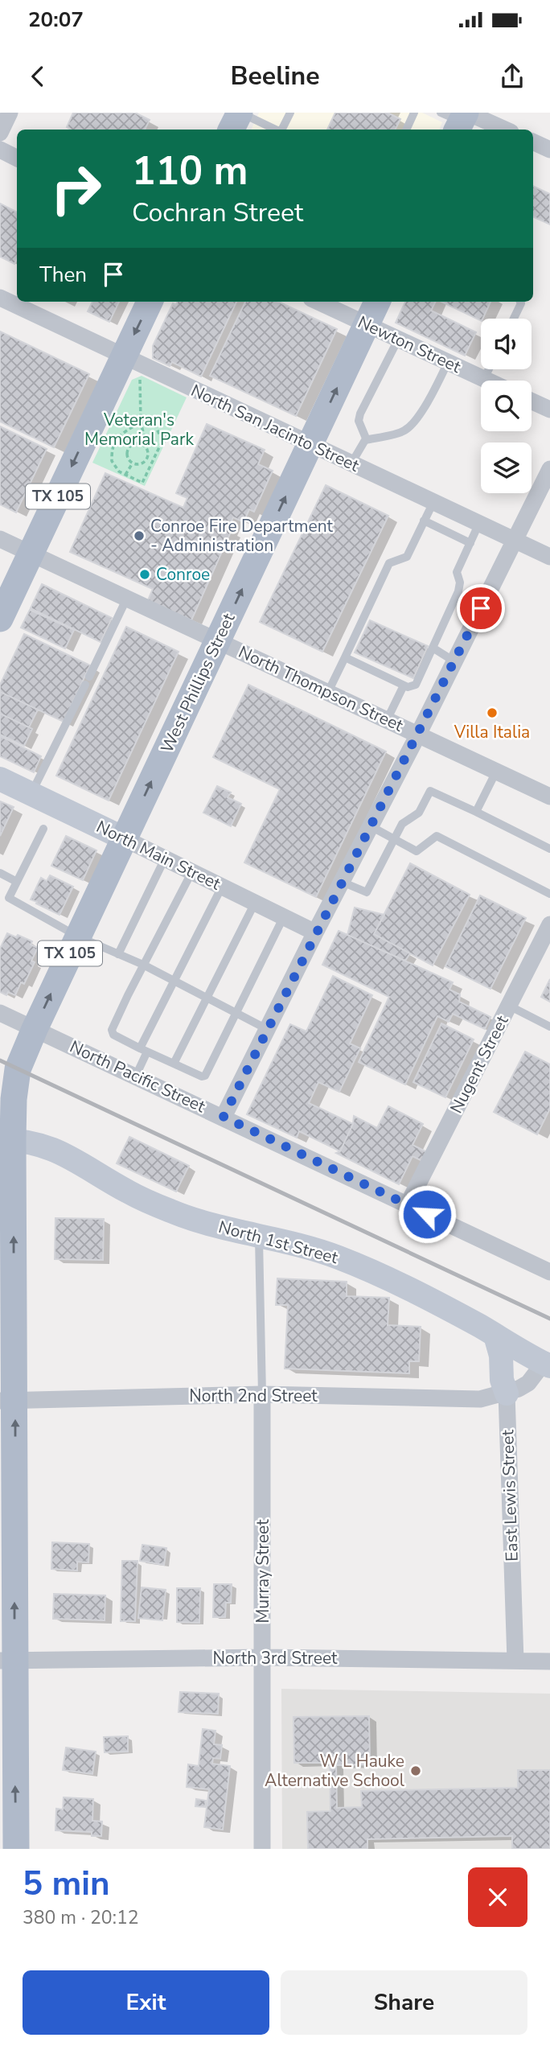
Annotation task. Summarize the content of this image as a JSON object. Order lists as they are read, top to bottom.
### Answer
{
  "streets": {
    "main road": ["TX 105", "West Phillips Street"],
    "street": [
      "Newton Street",
      "North San Jacinto Street",
      "North Thompson Street",
      "North Main Street",
      "Nugent Street",
      "North Pacific Street",
      "North 1st Street",
      "North 2nd Street",
      "East Lewis Street",
      "Murray Street",
      "North 3rd Street"
    ]
  },
  "crossings": [
    ["Newton Street", "West Phillips Street"],
    ["North San Jacinto Street", "TX 105"],
    ["North San Jacinto Street", "West Phillips Street"],
    ["TX 105", "West Phillips Street"],
    ["TX 105", "North Thompson Street"],
    ["TX 105", "North 1st Street"],
    ["TX 105", "North 2nd Street"],
    ["TX 105", "North 3rd Street"],
    ["West Phillips Street", "North Thompson Street"],
    ["West Phillips Street", "North Main Street"],
    ["West Phillips Street", "North Pacific Street"],
    ["West Phillips Street", "North 1st Street"],
    ["Nugent Street", "North Pacific Street"],
    ["North 2nd Street", "East Lewis Street"],
    ["North 2nd Street", "Murray Street"],
    ["East Lewis Street", "North 3rd Street"],
    ["Murray Street", "North 3rd Street"]
  ],
  "parks": ["Veteran's Memorial Park"],
  "places": [
    "Conroe Fire Department - Administration",
    "Conroe",
    "Villa Italia",
    "W L Hauke Alternative School"
  ],
  "page": {
    "status": "20:07",
    "header": "Beeline",
    "turn": ["110 m", "Cochran Street"],
    "then": "Then",
    "heading": ["5 min", "380 m · 20:12"],
    "buttons": ["Exit", "Share"]
  }
}
